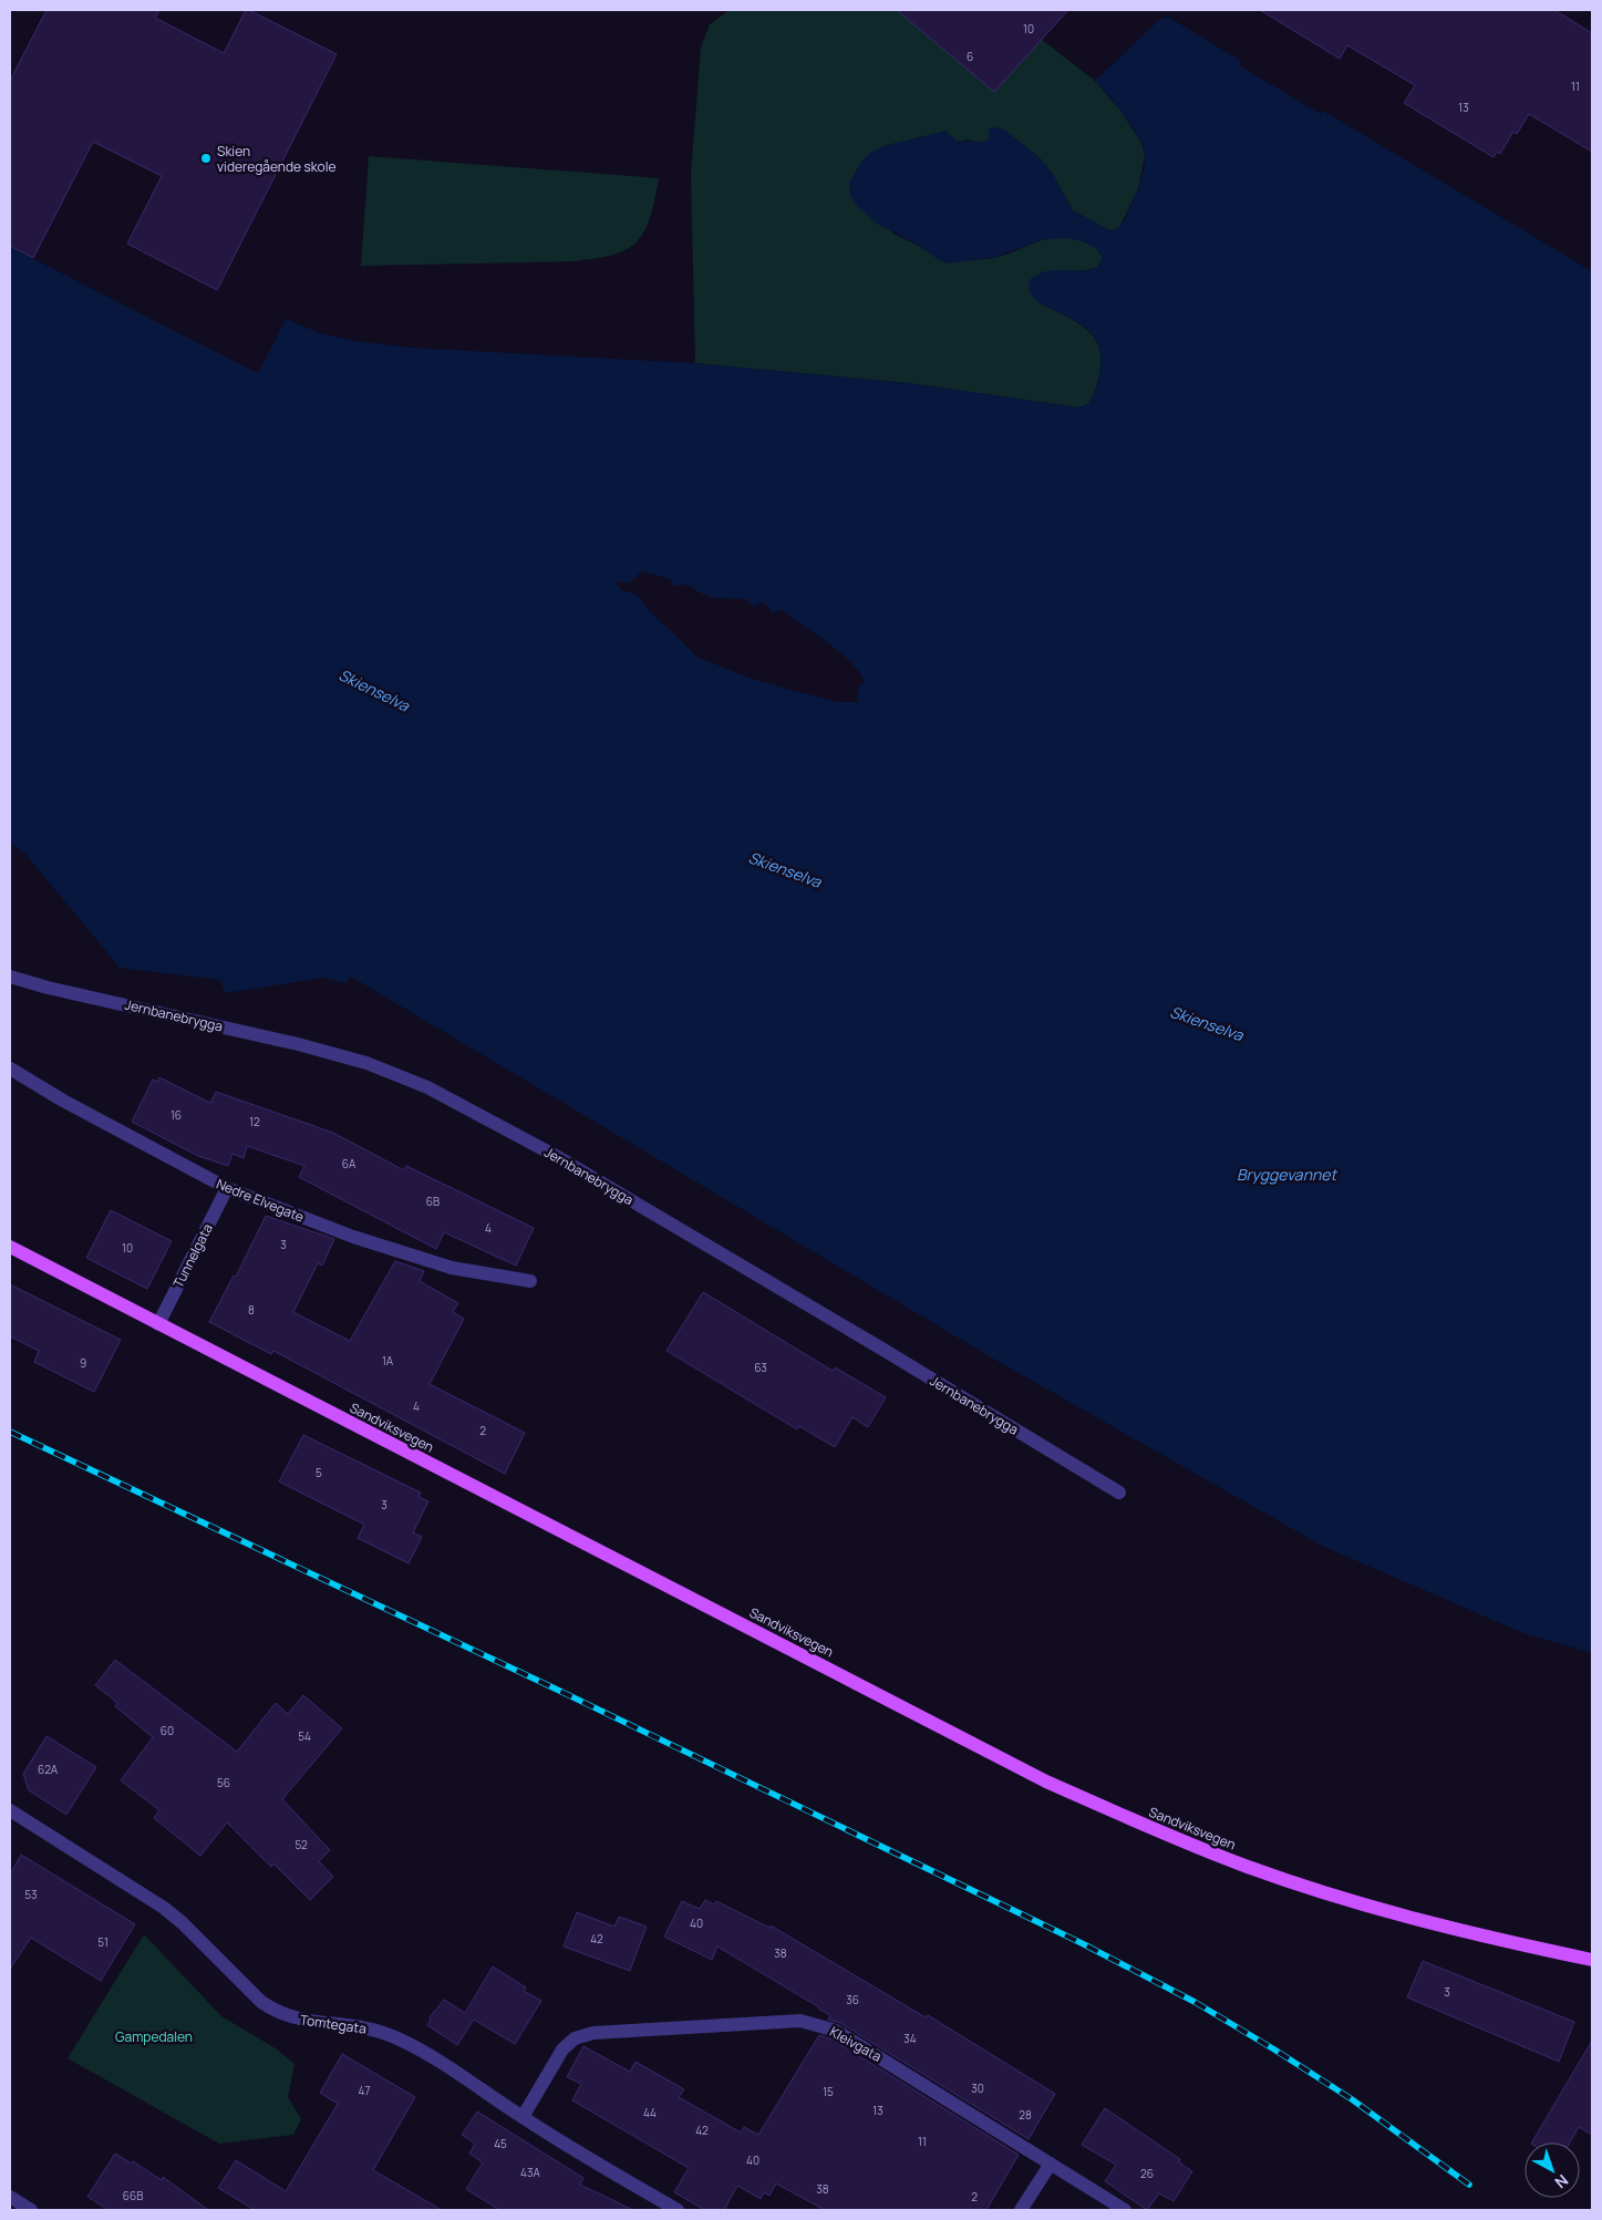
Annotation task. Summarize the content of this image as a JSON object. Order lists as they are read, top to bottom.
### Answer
{
  "streets": {
    "main road": ["Sandviksvegen"],
    "street": [
      "Jernbanebrygga",
      "Nedre Elvegate",
      "Tunnelgata",
      "Tomtegata",
      "Kleivgata"
    ]
  },
  "crossings": [
    ["Nedre Elvegate", "Tunnelgata"],
    ["Tunnelgata", "Sandviksvegen"],
    ["Tomtegata", "Kleivgata"]
  ],
  "water": ["Skienselva", "Bryggevannet"],
  "parks": ["Gampedalen"],
  "places": ["Skien videregående skole"],
  "house_numbers": [
    "10",
    "6",
    "11",
    "13",
    "16",
    "12",
    "6A",
    "6B",
    "4",
    "3",
    "10",
    "8",
    "1A",
    "9",
    "63",
    "4",
    "2",
    "5",
    "3",
    "60",
    "54",
    "62A",
    "56",
    "52",
    "53",
    "40",
    "42",
    "51",
    "38",
    "3",
    "36",
    "34",
    "30",
    "47",
    "15",
    "13",
    "44",
    "28",
    "42",
    "11",
    "45",
    "40",
    "43A",
    "26",
    "38",
    "66B",
    "2"
  ],
  "north": "bottom right"
}
